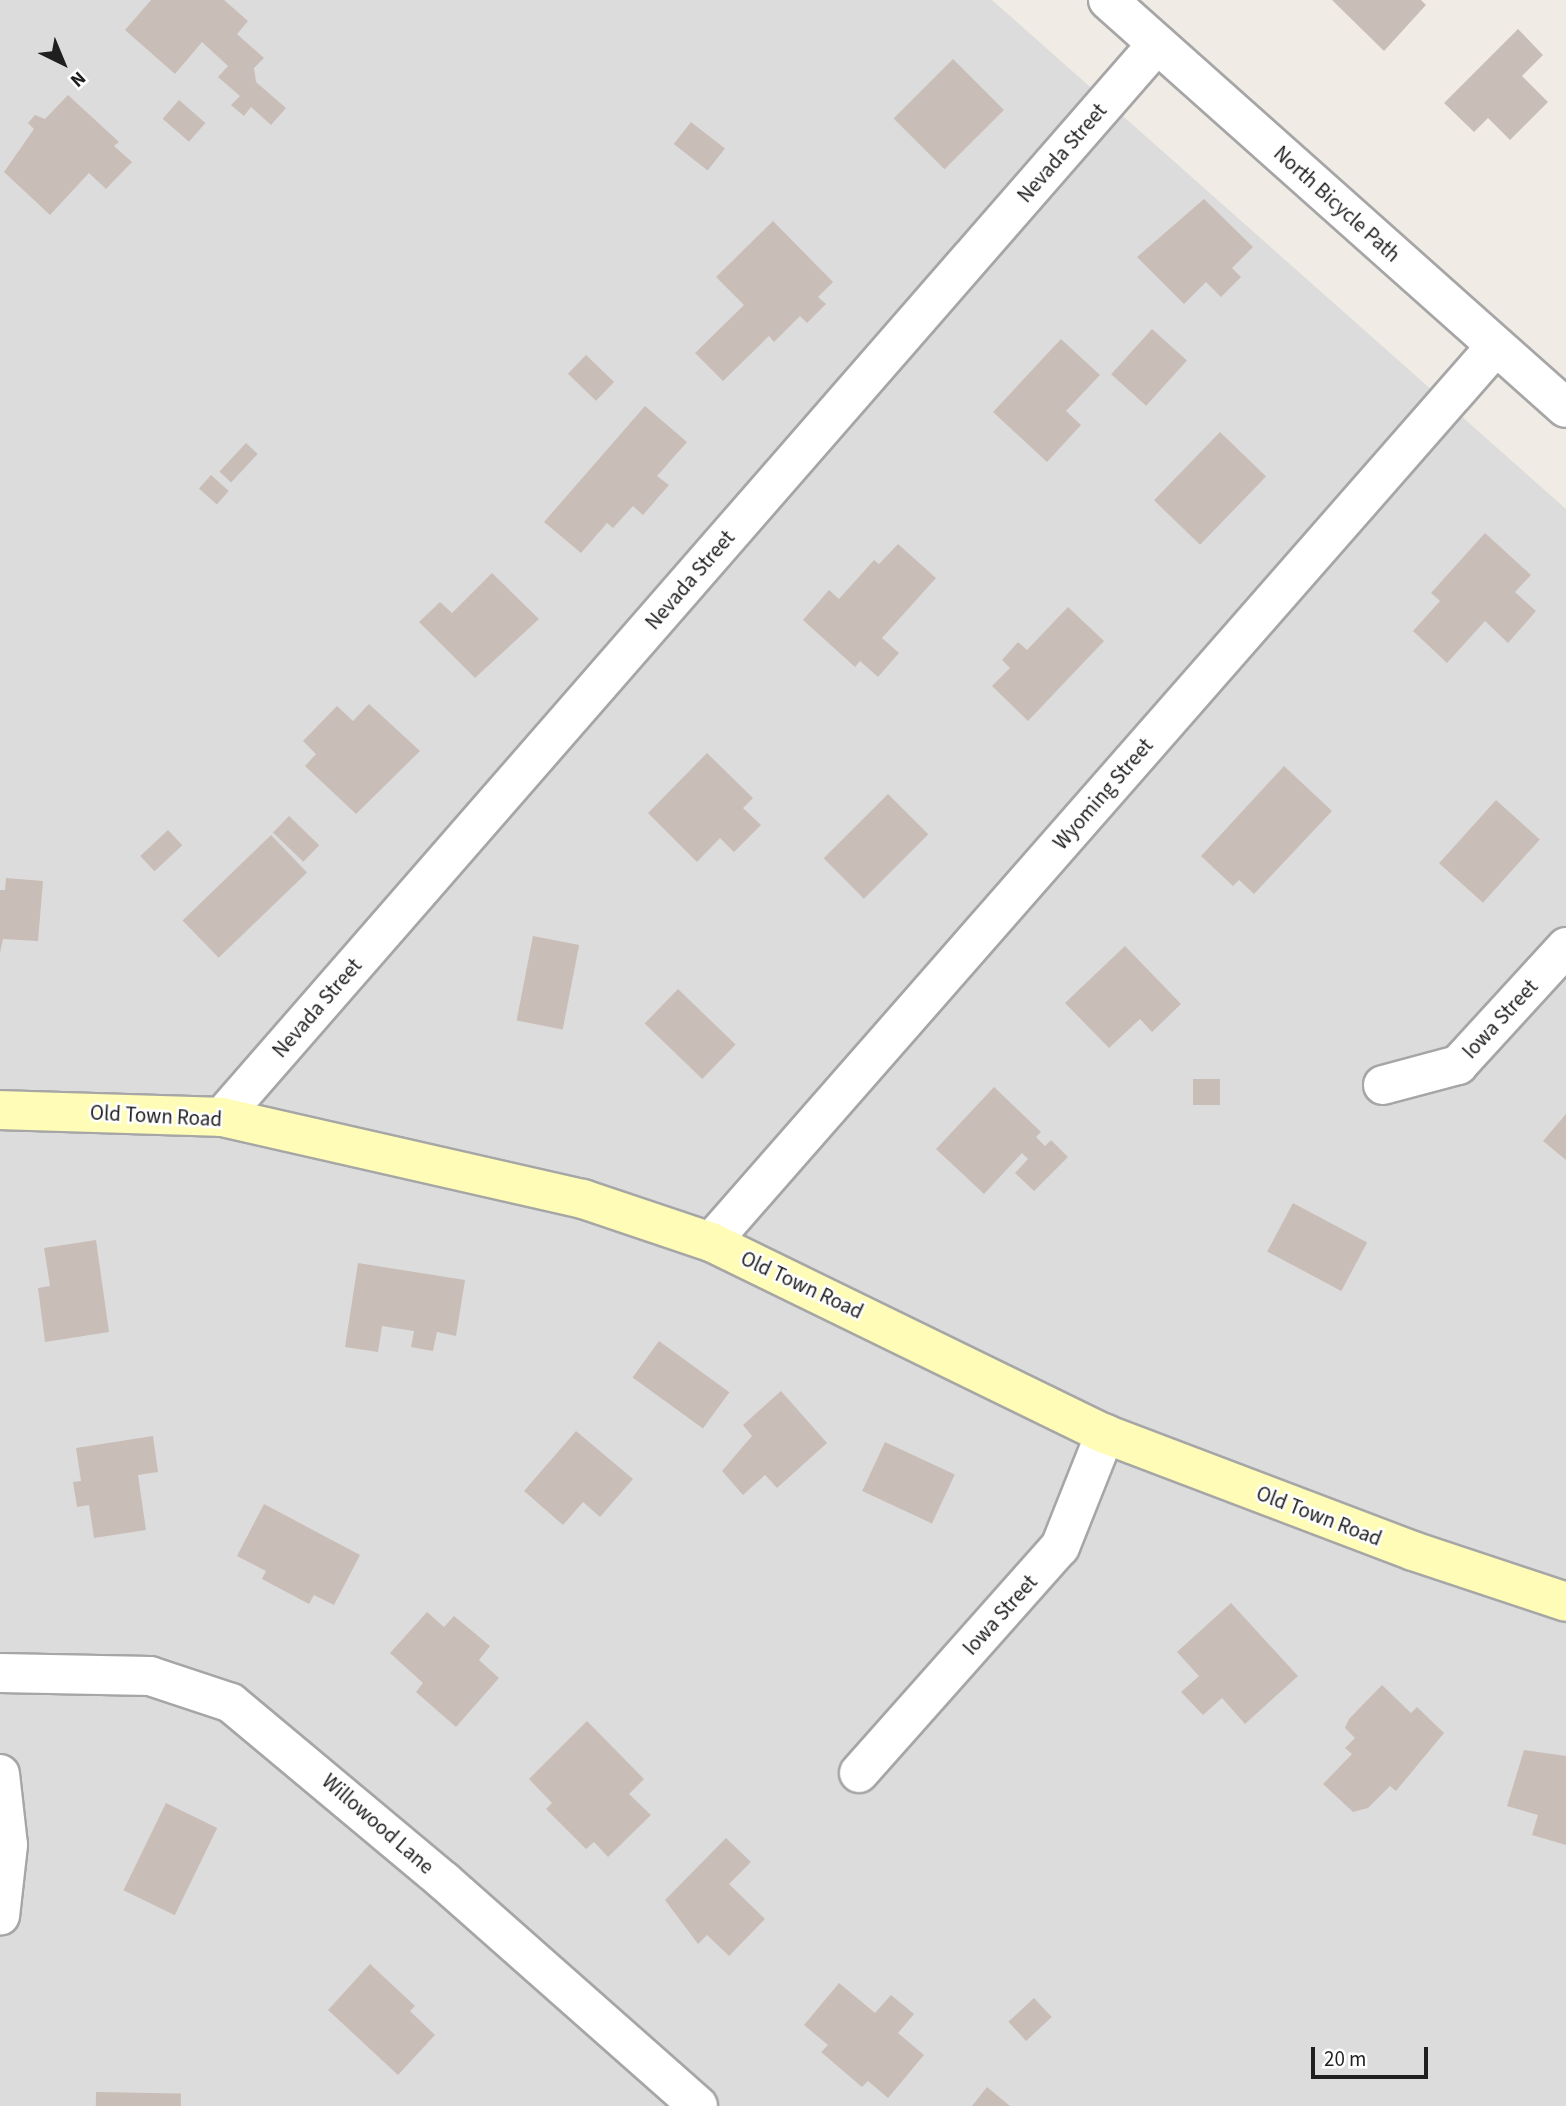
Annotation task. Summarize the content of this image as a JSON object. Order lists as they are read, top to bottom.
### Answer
{
  "streets": {
    "main road": ["Old Town Road"],
    "street": [
      "Nevada Street",
      "North Bicycle Path",
      "Wyoming Street",
      "Iowa Street",
      "Willowood Lane"
    ]
  },
  "crossings": [
    ["Nevada Street", "North Bicycle Path"],
    ["Nevada Street", "Old Town Road"],
    ["North Bicycle Path", "Wyoming Street"],
    ["Wyoming Street", "Old Town Road"],
    ["Iowa Street", "Old Town Road"]
  ],
  "scale_bar": "20 m",
  "north": "bottom right"
}
